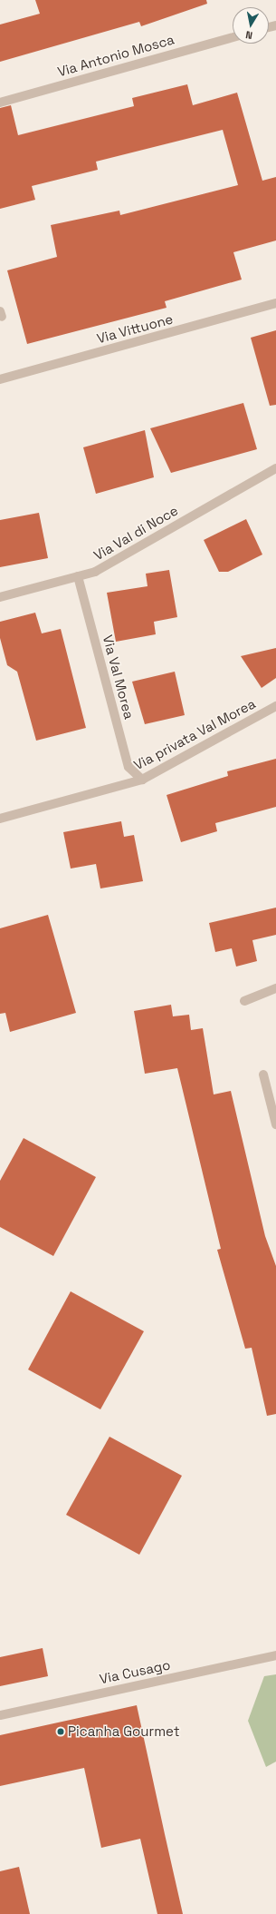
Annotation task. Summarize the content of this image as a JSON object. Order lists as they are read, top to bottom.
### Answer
{
  "streets": {
    "street": [
      "Via Antonio Mosca",
      "Via Vittuone",
      "Via Val di Noce",
      "Via Val Morea",
      "Via privata Val Morea",
      "Via Cusago"
    ]
  },
  "crossings": [
    ["Via Val di Noce", "Via Val Morea"],
    ["Via Val Morea", "Via privata Val Morea"]
  ],
  "places": ["Picanha Gourmet"],
  "north": "bottom"
}
